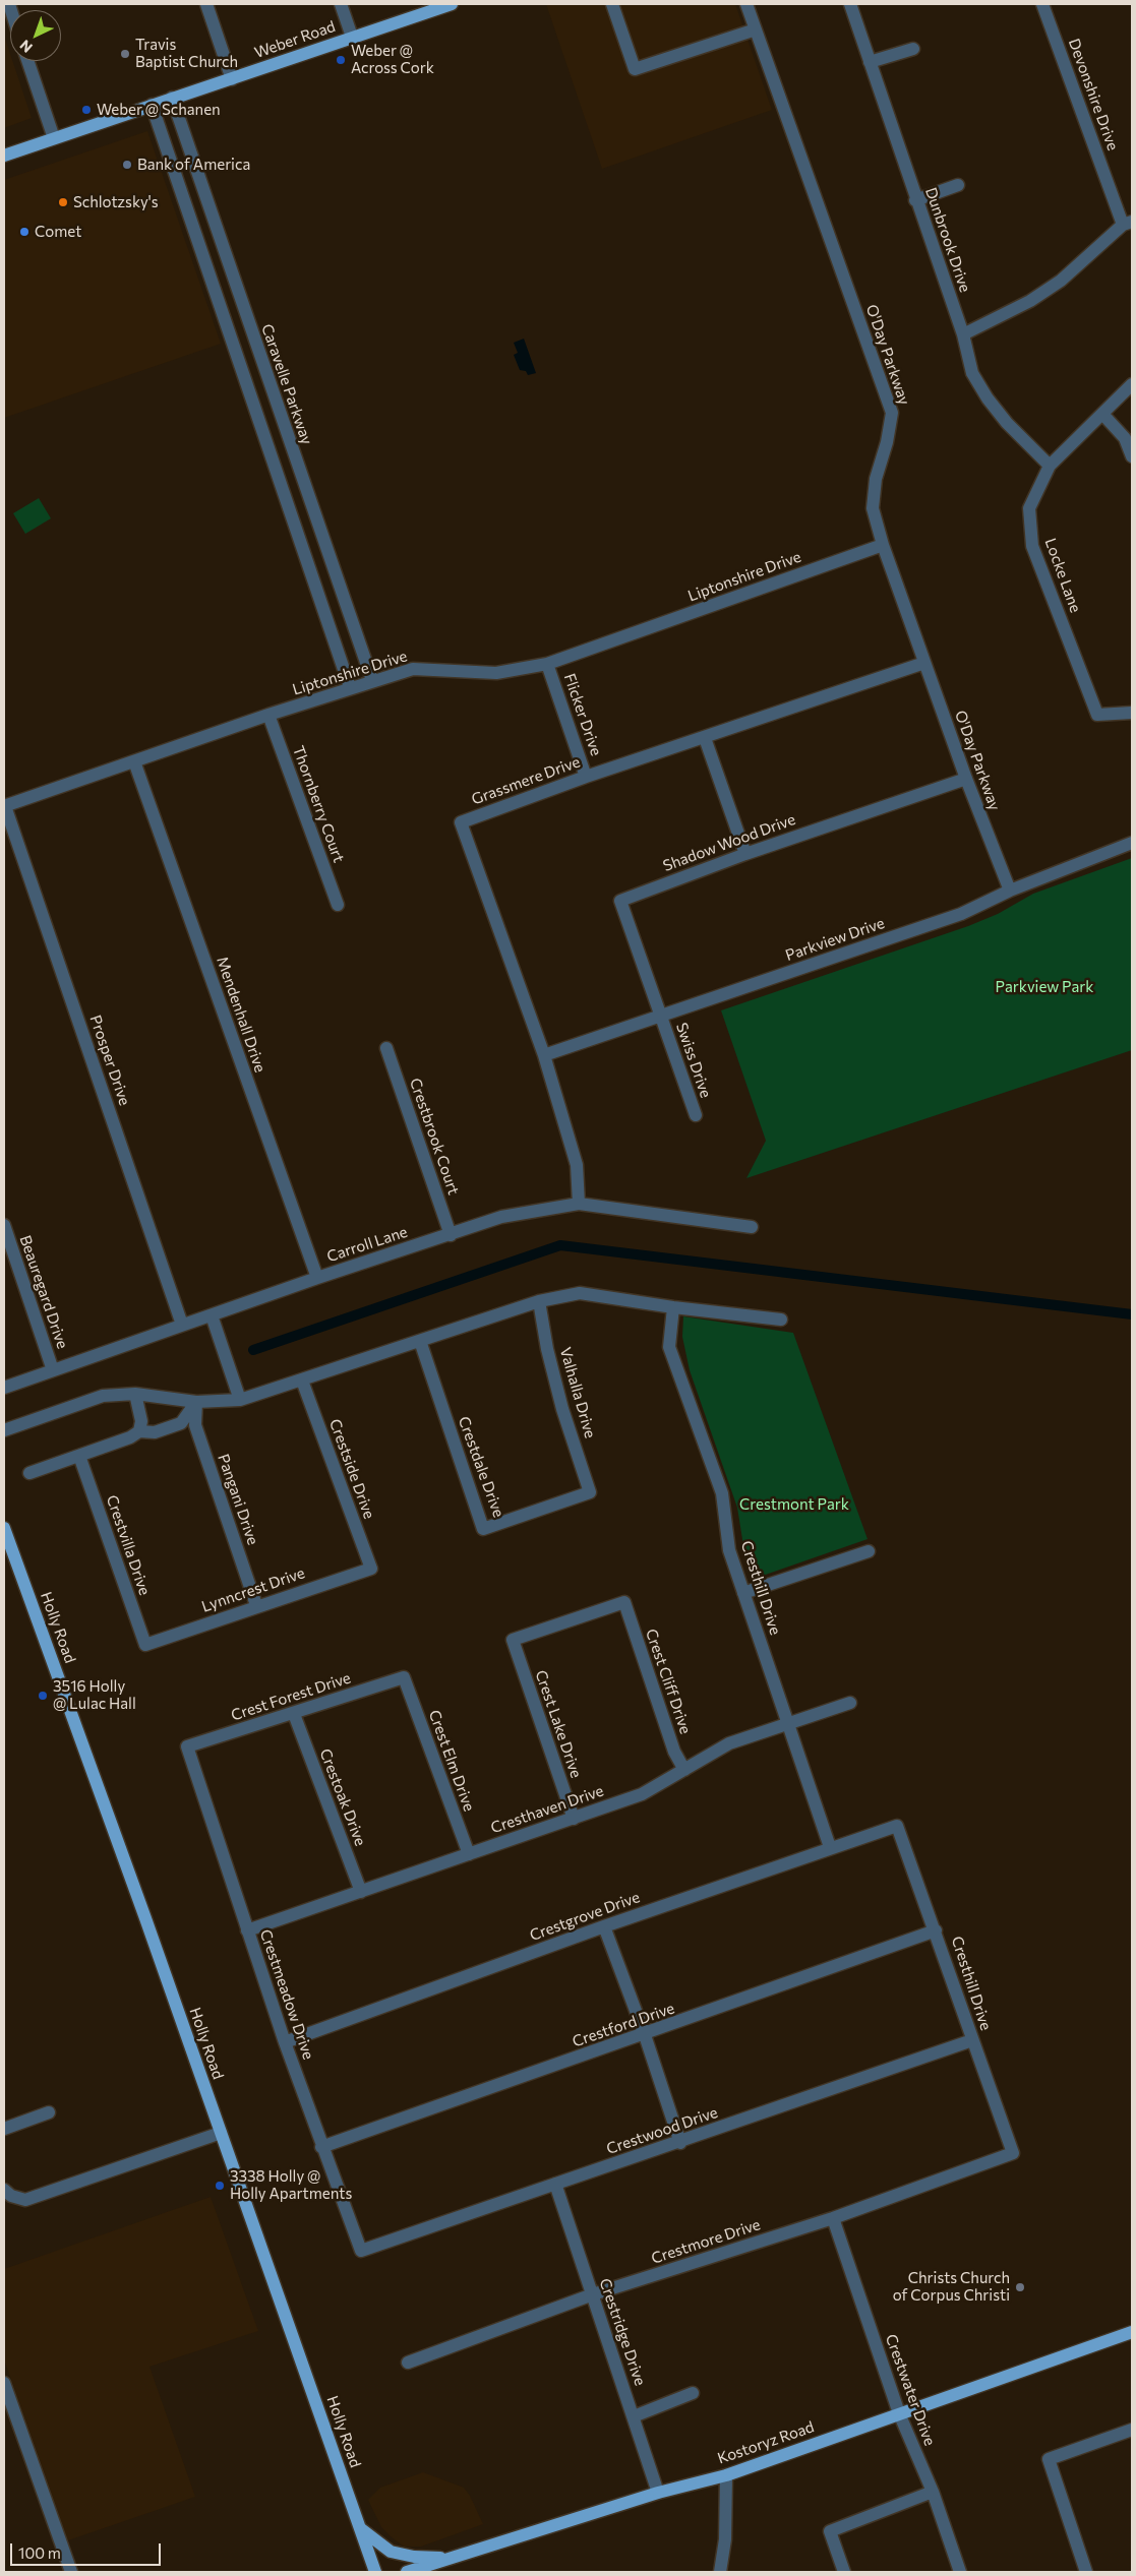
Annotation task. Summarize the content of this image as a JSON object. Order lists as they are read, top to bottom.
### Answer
{
  "streets": {
    "main road": ["Weber Road", "Holly Road", "Kostoryz Road"],
    "street": [
      "Devonshire Drive",
      "Dunbrook Drive",
      "O'Day Parkway",
      "Caravelle Parkway",
      "Locke Lane",
      "Liptonshire Drive",
      "Flicker Drive",
      "Grassmere Drive",
      "Thornberry Court",
      "Shadow Wood Drive",
      "Parkview Drive",
      "Mendenhall Drive",
      "Prosper Drive",
      "Swiss Drive",
      "Crestbrook Court",
      "Carroll Lane",
      "Beauregard Drive",
      "Valhalla Drive",
      "Crestdale Drive",
      "Crestside Drive",
      "Pangani Drive",
      "Crestvilla Drive",
      "Cresthill Drive",
      "Lynncrest Drive",
      "Crest Cliff Drive",
      "Crest Forest Drive",
      "Crest Lake Drive",
      "Crest Elm Drive",
      "Crestoak Drive",
      "Cresthaven Drive",
      "Crestgrove Drive",
      "Crestmeadow Drive",
      "Crestford Drive",
      "Crestwood Drive",
      "Crestmore Drive",
      "Crestridge Drive",
      "Crestwater Drive"
    ]
  },
  "crossings": [
    ["Weber Road", "Caravelle Parkway"],
    ["Dunbrook Drive", "Locke Lane"],
    ["O'Day Parkway", "Liptonshire Drive"],
    ["O'Day Parkway", "Grassmere Drive"],
    ["O'Day Parkway", "Shadow Wood Drive"],
    ["O'Day Parkway", "Parkview Drive"],
    ["Caravelle Parkway", "Liptonshire Drive"],
    ["Liptonshire Drive", "Flicker Drive"],
    ["Liptonshire Drive", "Thornberry Court"],
    ["Liptonshire Drive", "Mendenhall Drive"],
    ["Liptonshire Drive", "Prosper Drive"],
    ["Flicker Drive", "Grassmere Drive"],
    ["Grassmere Drive", "Parkview Drive"],
    ["Grassmere Drive", "Carroll Lane"],
    ["Shadow Wood Drive", "Parkview Drive"],
    ["Shadow Wood Drive", "Swiss Drive"],
    ["Parkview Drive", "Swiss Drive"],
    ["Mendenhall Drive", "Carroll Lane"],
    ["Prosper Drive", "Carroll Lane"],
    ["Crestbrook Court", "Carroll Lane"],
    ["Carroll Lane", "Beauregard Drive"],
    ["Valhalla Drive", "Crestdale Drive"],
    ["Crestside Drive", "Lynncrest Drive"],
    ["Pangani Drive", "Lynncrest Drive"],
    ["Crestvilla Drive", "Lynncrest Drive"],
    ["Cresthill Drive", "Cresthaven Drive"],
    ["Cresthill Drive", "Crestgrove Drive"],
    ["Cresthill Drive", "Crestford Drive"],
    ["Cresthill Drive", "Crestwood Drive"],
    ["Cresthill Drive", "Crestmore Drive"],
    ["Crest Cliff Drive", "Crest Lake Drive"],
    ["Crest Cliff Drive", "Cresthaven Drive"],
    ["Crest Forest Drive", "Crest Elm Drive"],
    ["Crest Forest Drive", "Crestoak Drive"],
    ["Crest Forest Drive", "Crestmeadow Drive"],
    ["Crest Lake Drive", "Cresthaven Drive"],
    ["Crest Elm Drive", "Cresthaven Drive"],
    ["Crestoak Drive", "Cresthaven Drive"],
    ["Cresthaven Drive", "Crestmeadow Drive"],
    ["Crestgrove Drive", "Crestmeadow Drive"],
    ["Crestmeadow Drive", "Crestford Drive"],
    ["Crestmeadow Drive", "Crestwood Drive"],
    ["Crestwood Drive", "Crestridge Drive"],
    ["Crestmore Drive", "Crestridge Drive"],
    ["Crestmore Drive", "Crestwater Drive"],
    ["Crestridge Drive", "Kostoryz Road"],
    ["Crestwater Drive", "Kostoryz Road"]
  ],
  "parks": ["Parkview Park", "Crestmont Park"],
  "places": [
    "Travis Baptist Church",
    "Weber @ Across Cork",
    "Weber @ Schanen",
    "Bank of America",
    "Schlotzsky's",
    "Comet",
    "3516 Holly @ Lulac Hall",
    "3338 Holly @ Holly Apartments",
    "Christs Church of Corpus Christi"
  ],
  "scale_bar": "100 m",
  "north": "bottom left"
}
